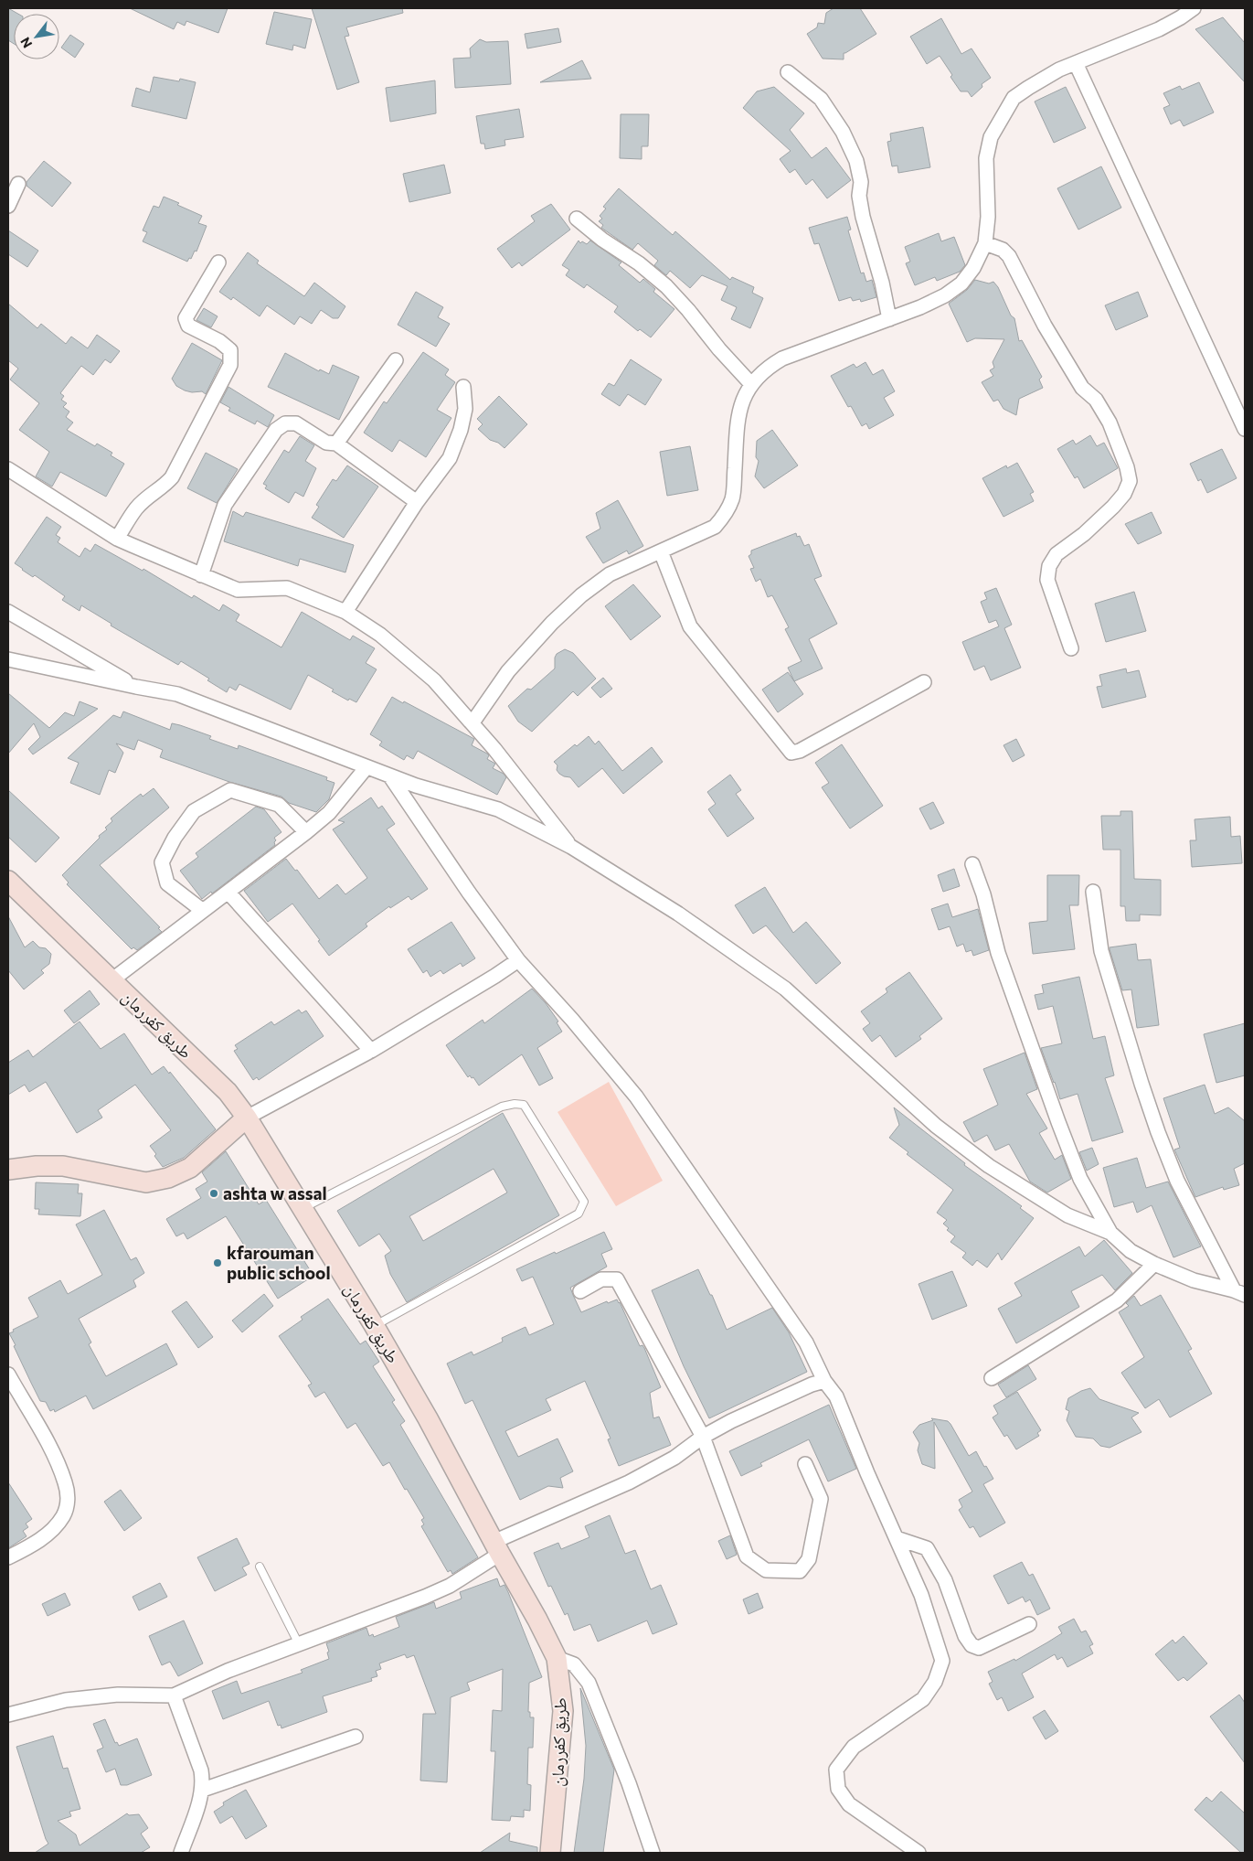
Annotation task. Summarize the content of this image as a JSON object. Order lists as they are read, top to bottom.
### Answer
{
  "streets": {
    "main road": ["طريق كفررمان"]
  },
  "places": ["ashta w assal", "kfarouman public school"],
  "north": "bottom left"
}
